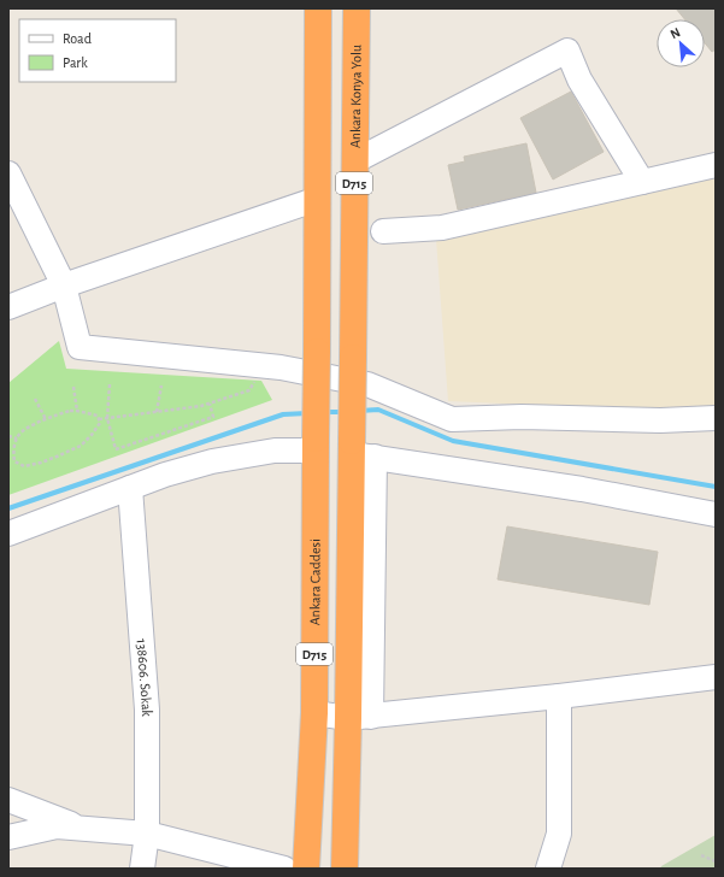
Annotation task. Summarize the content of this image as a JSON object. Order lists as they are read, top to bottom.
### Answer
{
  "streets": {
    "highway": ["Ankara Konya Yolu", "D715", "Ankara Caddesi"],
    "street": ["138606. Sokak"]
  },
  "crossings": [
    ["Ankara Konya Yolu", "D715"],
    ["D715", "Ankara Caddesi"]
  ],
  "legend": ["Road", "Park"],
  "north": "top left"
}
